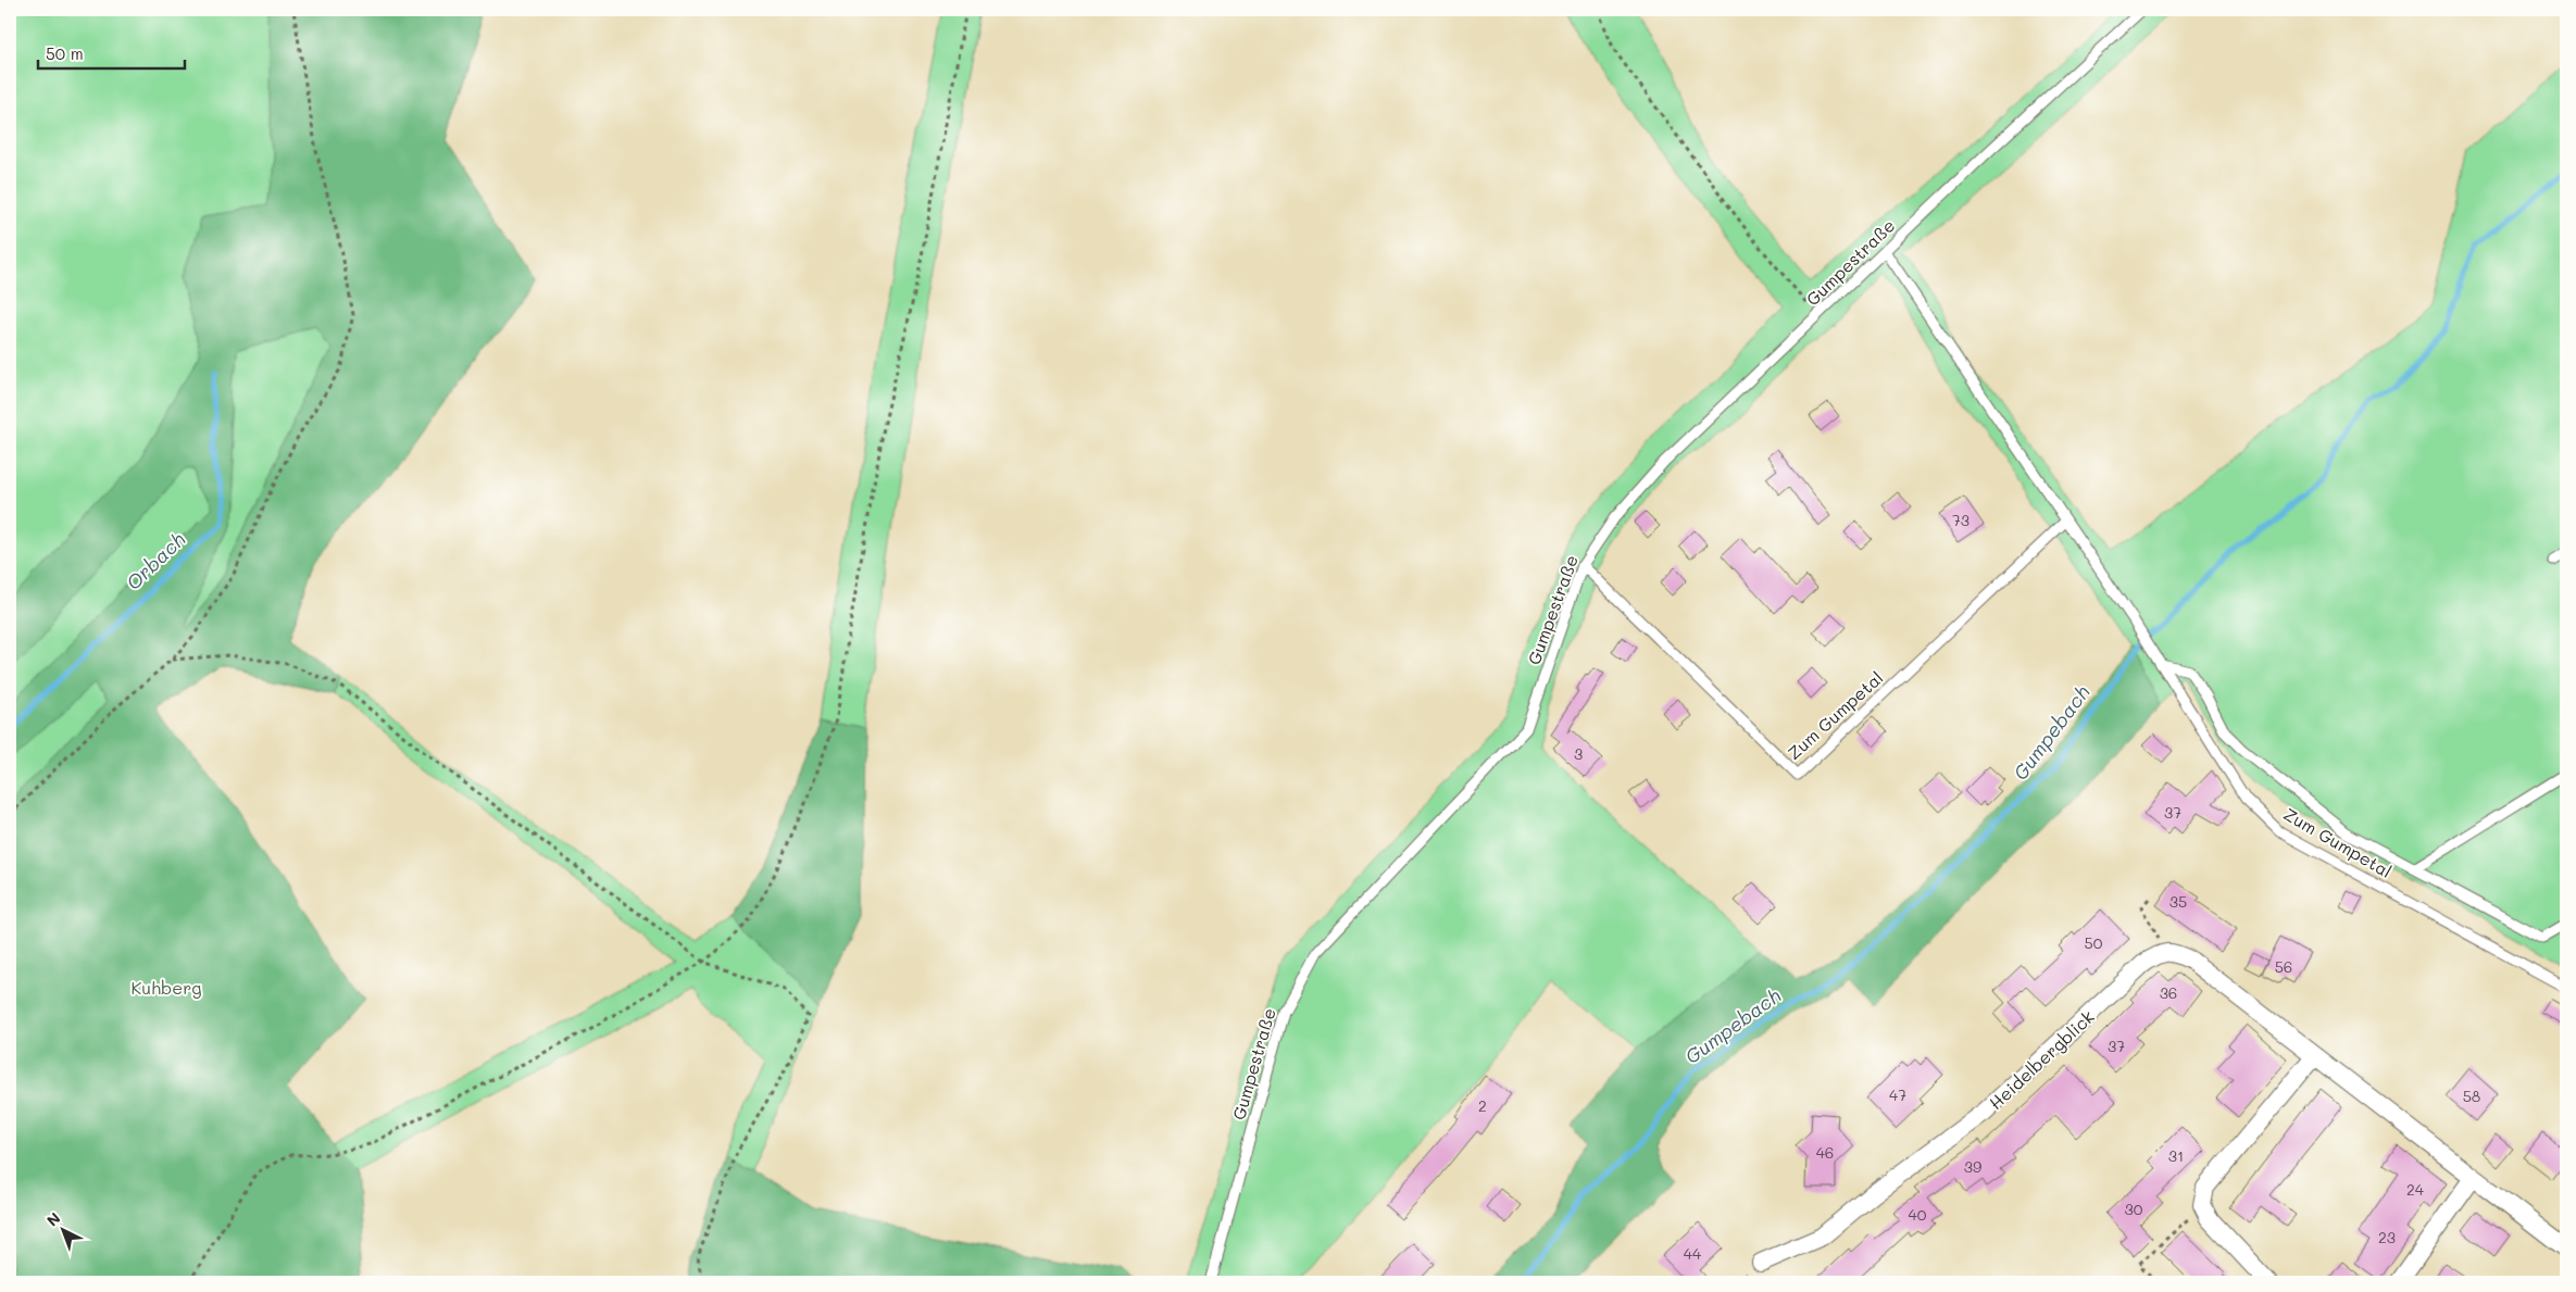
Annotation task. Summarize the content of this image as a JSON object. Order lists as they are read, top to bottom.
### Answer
{
  "streets": {
    "street": ["Heidelbergblick"],
    "lane": ["Gumpestraße", "Zum Gumpetal"]
  },
  "crossings": [
    ["Gumpestraße", "Zum Gumpetal"]
  ],
  "water": ["Orbach", "Gumpebach"],
  "parks": ["Kuhberg"],
  "house_numbers": [
    "73",
    "3",
    "37",
    "35",
    "50",
    "56",
    "36",
    "37",
    "47",
    "58",
    "2",
    "46",
    "31",
    "39",
    "24",
    "30",
    "40",
    "23",
    "44"
  ],
  "scale_bar": "50 m",
  "north": "top left"
}
